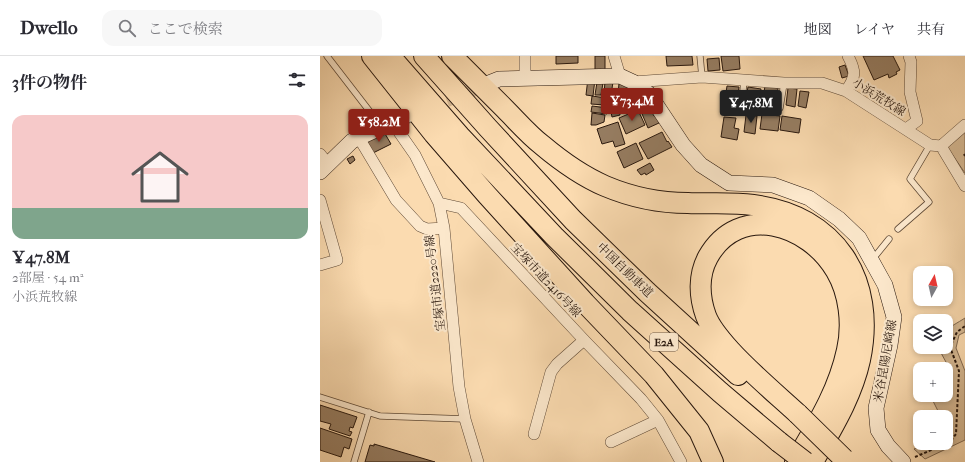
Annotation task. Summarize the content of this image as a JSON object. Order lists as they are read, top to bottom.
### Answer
{
  "streets": {
    "highway": ["中国自動車道", "E2A"],
    "main road": ["米谷昆陽尼崎線"],
    "street": ["小浜荒牧線", "宝塚市道2416号線", "宝塚市道2220号線"]
  },
  "crossings": [
    ["小浜荒牧線", "米谷昆陽尼崎線"]
  ],
  "north": "top",
  "page": {
    "header": "Dwello",
    "search": "ここで検索",
    "nav": ["地図", "レイヤ", "共有"],
    "heading": "3件の物件",
    "price": ["¥73.4M", "¥47.8M", "¥58.2M"],
    "list": [
      {
        "name": "¥47.8M",
        "note": "2部屋 · 54 m² · 小浜荒牧線"
      }
    ],
    "map_buttons": ["+", "−"]
  }
}
